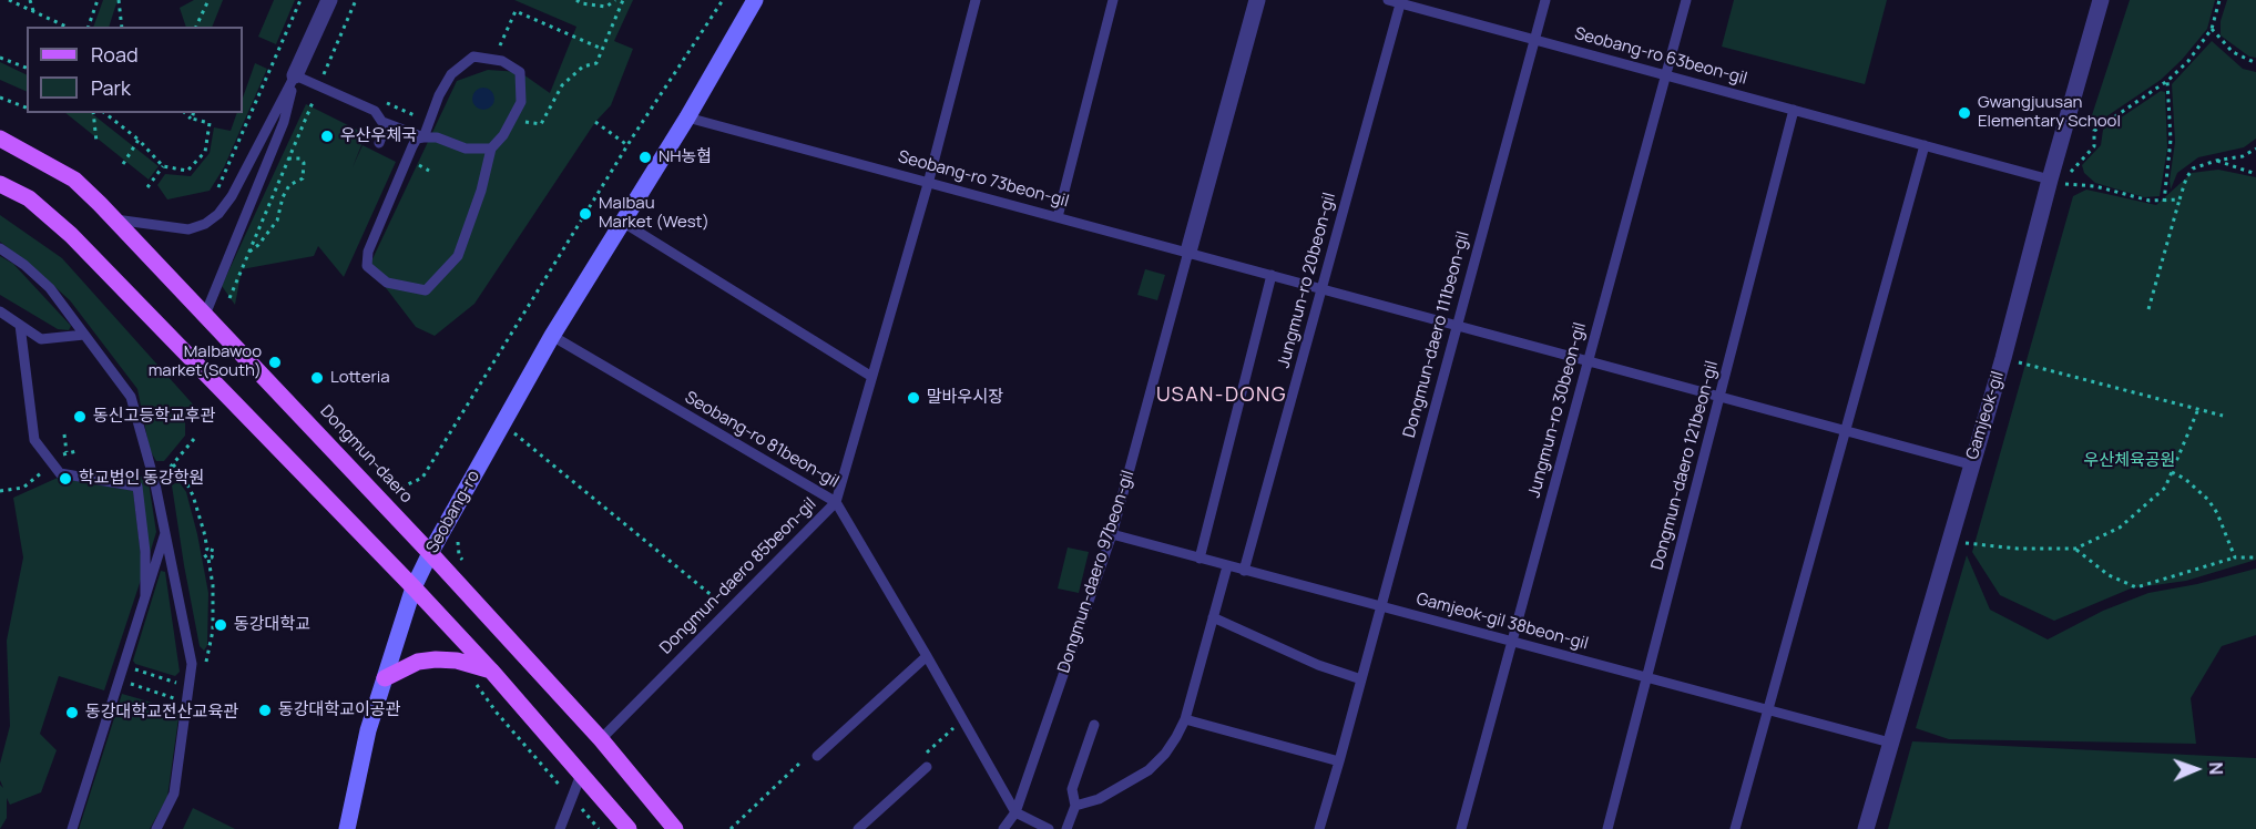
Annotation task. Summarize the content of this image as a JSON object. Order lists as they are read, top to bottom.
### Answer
{
  "streets": {
    "main road": ["Dongmun-daero", "Seobang-ro"],
    "street": ["Gamjeok-gil", "Dongmun-daero 97beon-gil"],
    "lane": [
      "Seobang-ro 63beon-gil",
      "Seobang-ro 73beon-gil",
      "Jungmun-ro 20beon-gil",
      "Dongmun-daero 111beon-gil",
      "Jungmun-ro 30beon-gil",
      "Seobang-ro 81beon-gil",
      "Dongmun-daero 121beon-gil",
      "Dongmun-daero 85beon-gil",
      "Gamjeok-gil 38beon-gil"
    ]
  },
  "crossings": [
    ["Seobang-ro 63beon-gil", "Jungmun-ro 20beon-gil"],
    ["Seobang-ro 63beon-gil", "Dongmun-daero 111beon-gil"],
    ["Seobang-ro 63beon-gil", "Jungmun-ro 30beon-gil"],
    ["Seobang-ro 63beon-gil", "Gamjeok-gil"],
    ["Seobang-ro 63beon-gil", "Dongmun-daero 121beon-gil"],
    ["Seobang-ro 73beon-gil", "Jungmun-ro 20beon-gil"],
    ["Seobang-ro 73beon-gil", "Dongmun-daero 111beon-gil"],
    ["Seobang-ro 73beon-gil", "Jungmun-ro 30beon-gil"],
    ["Seobang-ro 73beon-gil", "Gamjeok-gil"],
    ["Seobang-ro 73beon-gil", "Dongmun-daero 121beon-gil"],
    ["Seobang-ro 73beon-gil", "Seobang-ro"],
    ["Seobang-ro 73beon-gil", "Dongmun-daero 97beon-gil"],
    ["Seobang-ro 73beon-gil", "Dongmun-daero 85beon-gil"],
    ["Jungmun-ro 20beon-gil", "Gamjeok-gil 38beon-gil"],
    ["Dongmun-daero 111beon-gil", "Gamjeok-gil 38beon-gil"],
    ["Jungmun-ro 30beon-gil", "Gamjeok-gil 38beon-gil"],
    ["Gamjeok-gil", "Gamjeok-gil 38beon-gil"],
    ["Seobang-ro 81beon-gil", "Seobang-ro"],
    ["Seobang-ro 81beon-gil", "Dongmun-daero 97beon-gil"],
    ["Seobang-ro 81beon-gil", "Dongmun-daero 85beon-gil"],
    ["Dongmun-daero", "Seobang-ro"],
    ["Dongmun-daero", "Dongmun-daero 85beon-gil"],
    ["Dongmun-daero 121beon-gil", "Gamjeok-gil 38beon-gil"],
    ["Dongmun-daero 97beon-gil", "Gamjeok-gil 38beon-gil"]
  ],
  "districts": ["USAN-DONG"],
  "parks": ["우산체육공원"],
  "places": [
    "Gwangjuusan Elementary School",
    "우산우체국",
    "NH농협",
    "Malbau Market (West)",
    "Malbawoo market(South)",
    "Lotteria",
    "말바우시장",
    "동신고등학교후관",
    "학교법인 동강학원",
    "동강대학교",
    "동강대학교이공관",
    "동강대학교전산교육관"
  ],
  "legend": ["Road", "Park"],
  "north": "right"
}
